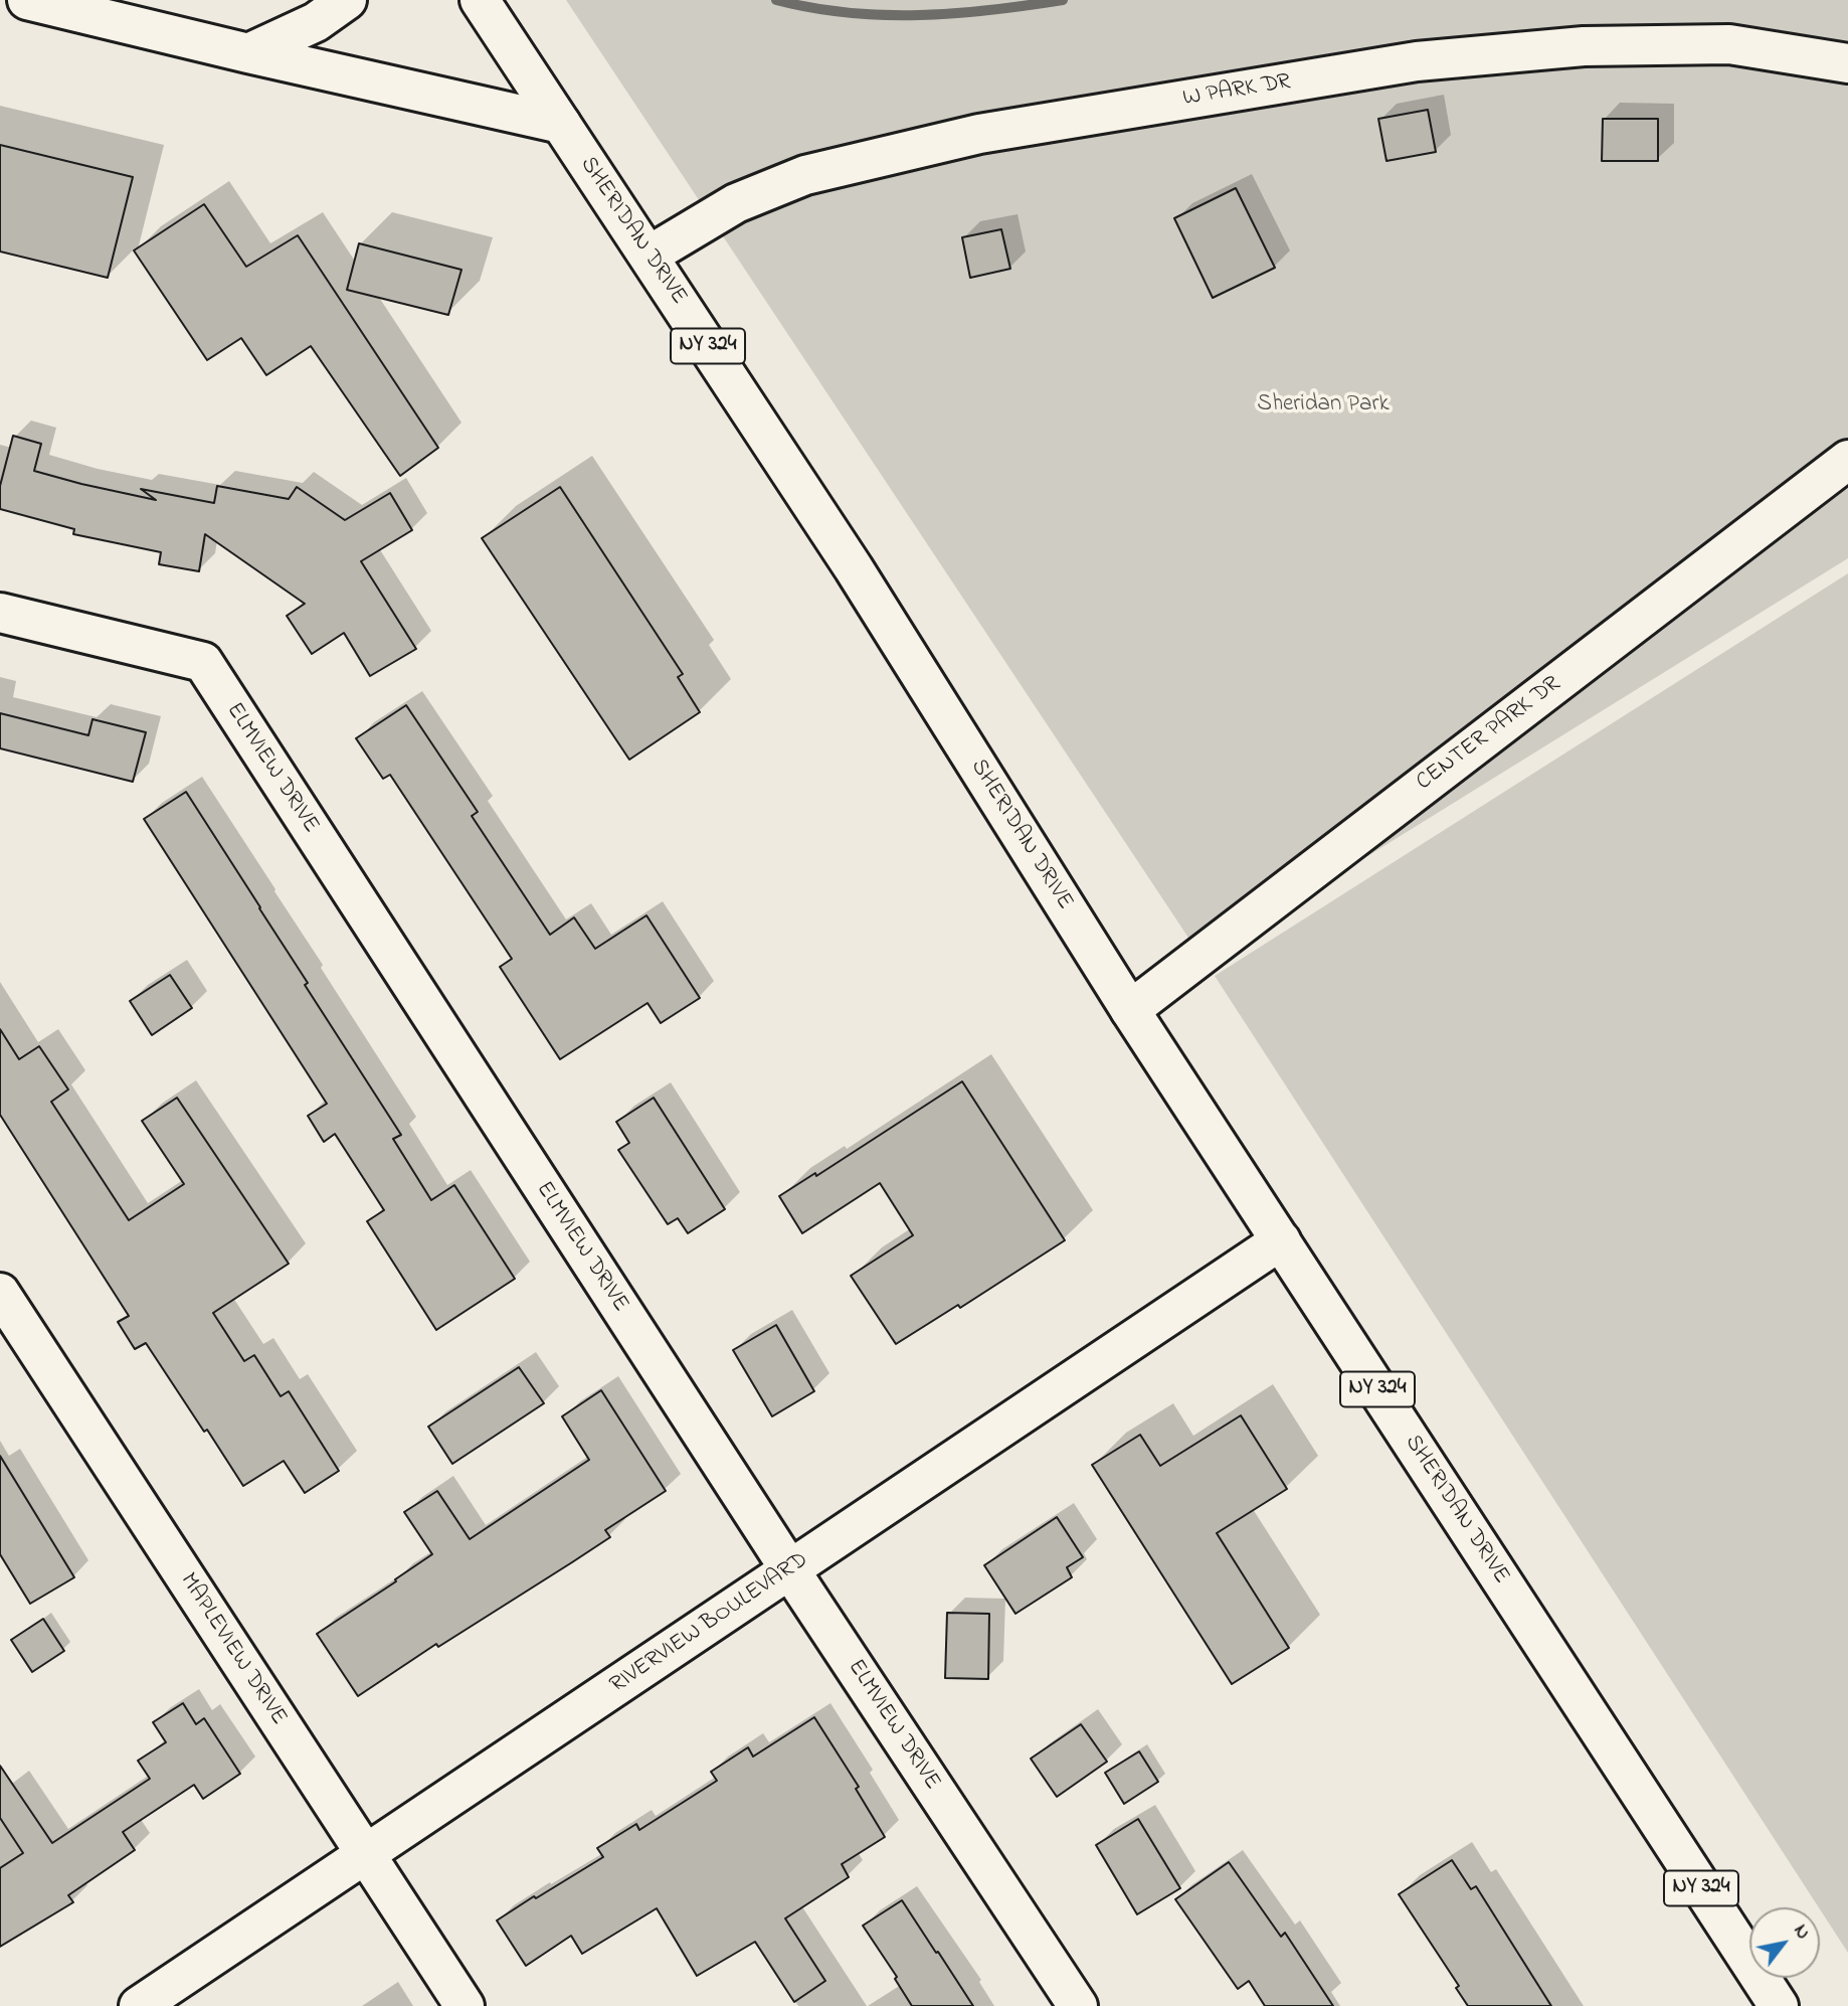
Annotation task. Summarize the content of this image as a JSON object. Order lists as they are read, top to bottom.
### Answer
{
  "streets": {
    "street": [
      "W PARK DR",
      "SHERIDAN DRIVE",
      "NY 324",
      "CENTER PARK DR",
      "ELMVIEW DRIVE",
      "RIVERVIEW BOULEVARD",
      "MAPLEVIEW DRIVE"
    ]
  },
  "crossings": [
    ["W PARK DR", "SHERIDAN DRIVE"],
    ["SHERIDAN DRIVE", "NY 324"],
    ["SHERIDAN DRIVE", "CENTER PARK DR"],
    ["SHERIDAN DRIVE", "RIVERVIEW BOULEVARD"],
    ["ELMVIEW DRIVE", "RIVERVIEW BOULEVARD"],
    ["RIVERVIEW BOULEVARD", "MAPLEVIEW DRIVE"]
  ],
  "parks": ["Sheridan Park"],
  "north": "top right"
}
